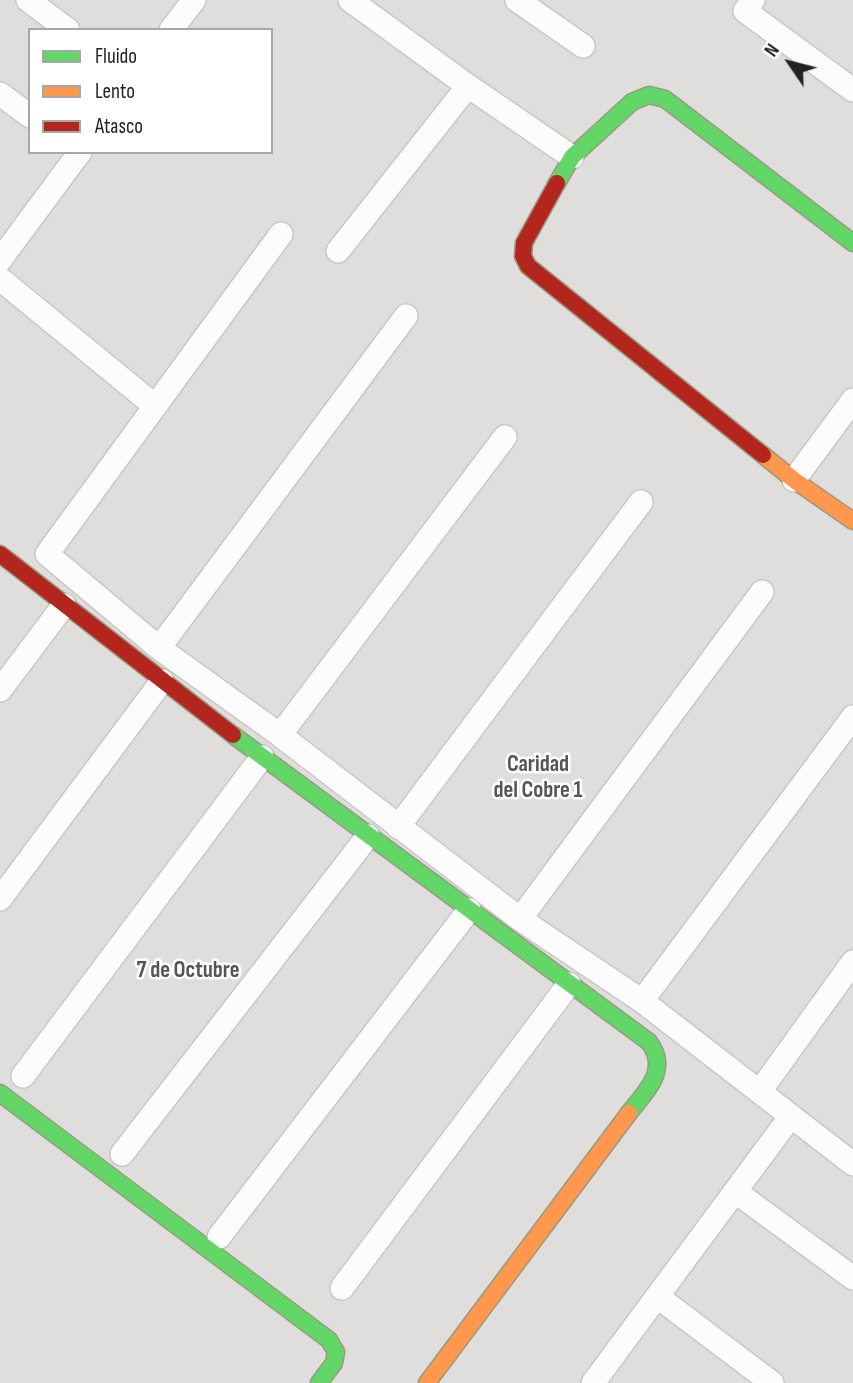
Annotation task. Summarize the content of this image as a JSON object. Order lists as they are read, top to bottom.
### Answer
{
  "districts": ["Caridad del Cobre 1", "7 de Octubre"],
  "legend": ["Fluido", "Lento", "Atasco"],
  "north": "top left"
}
